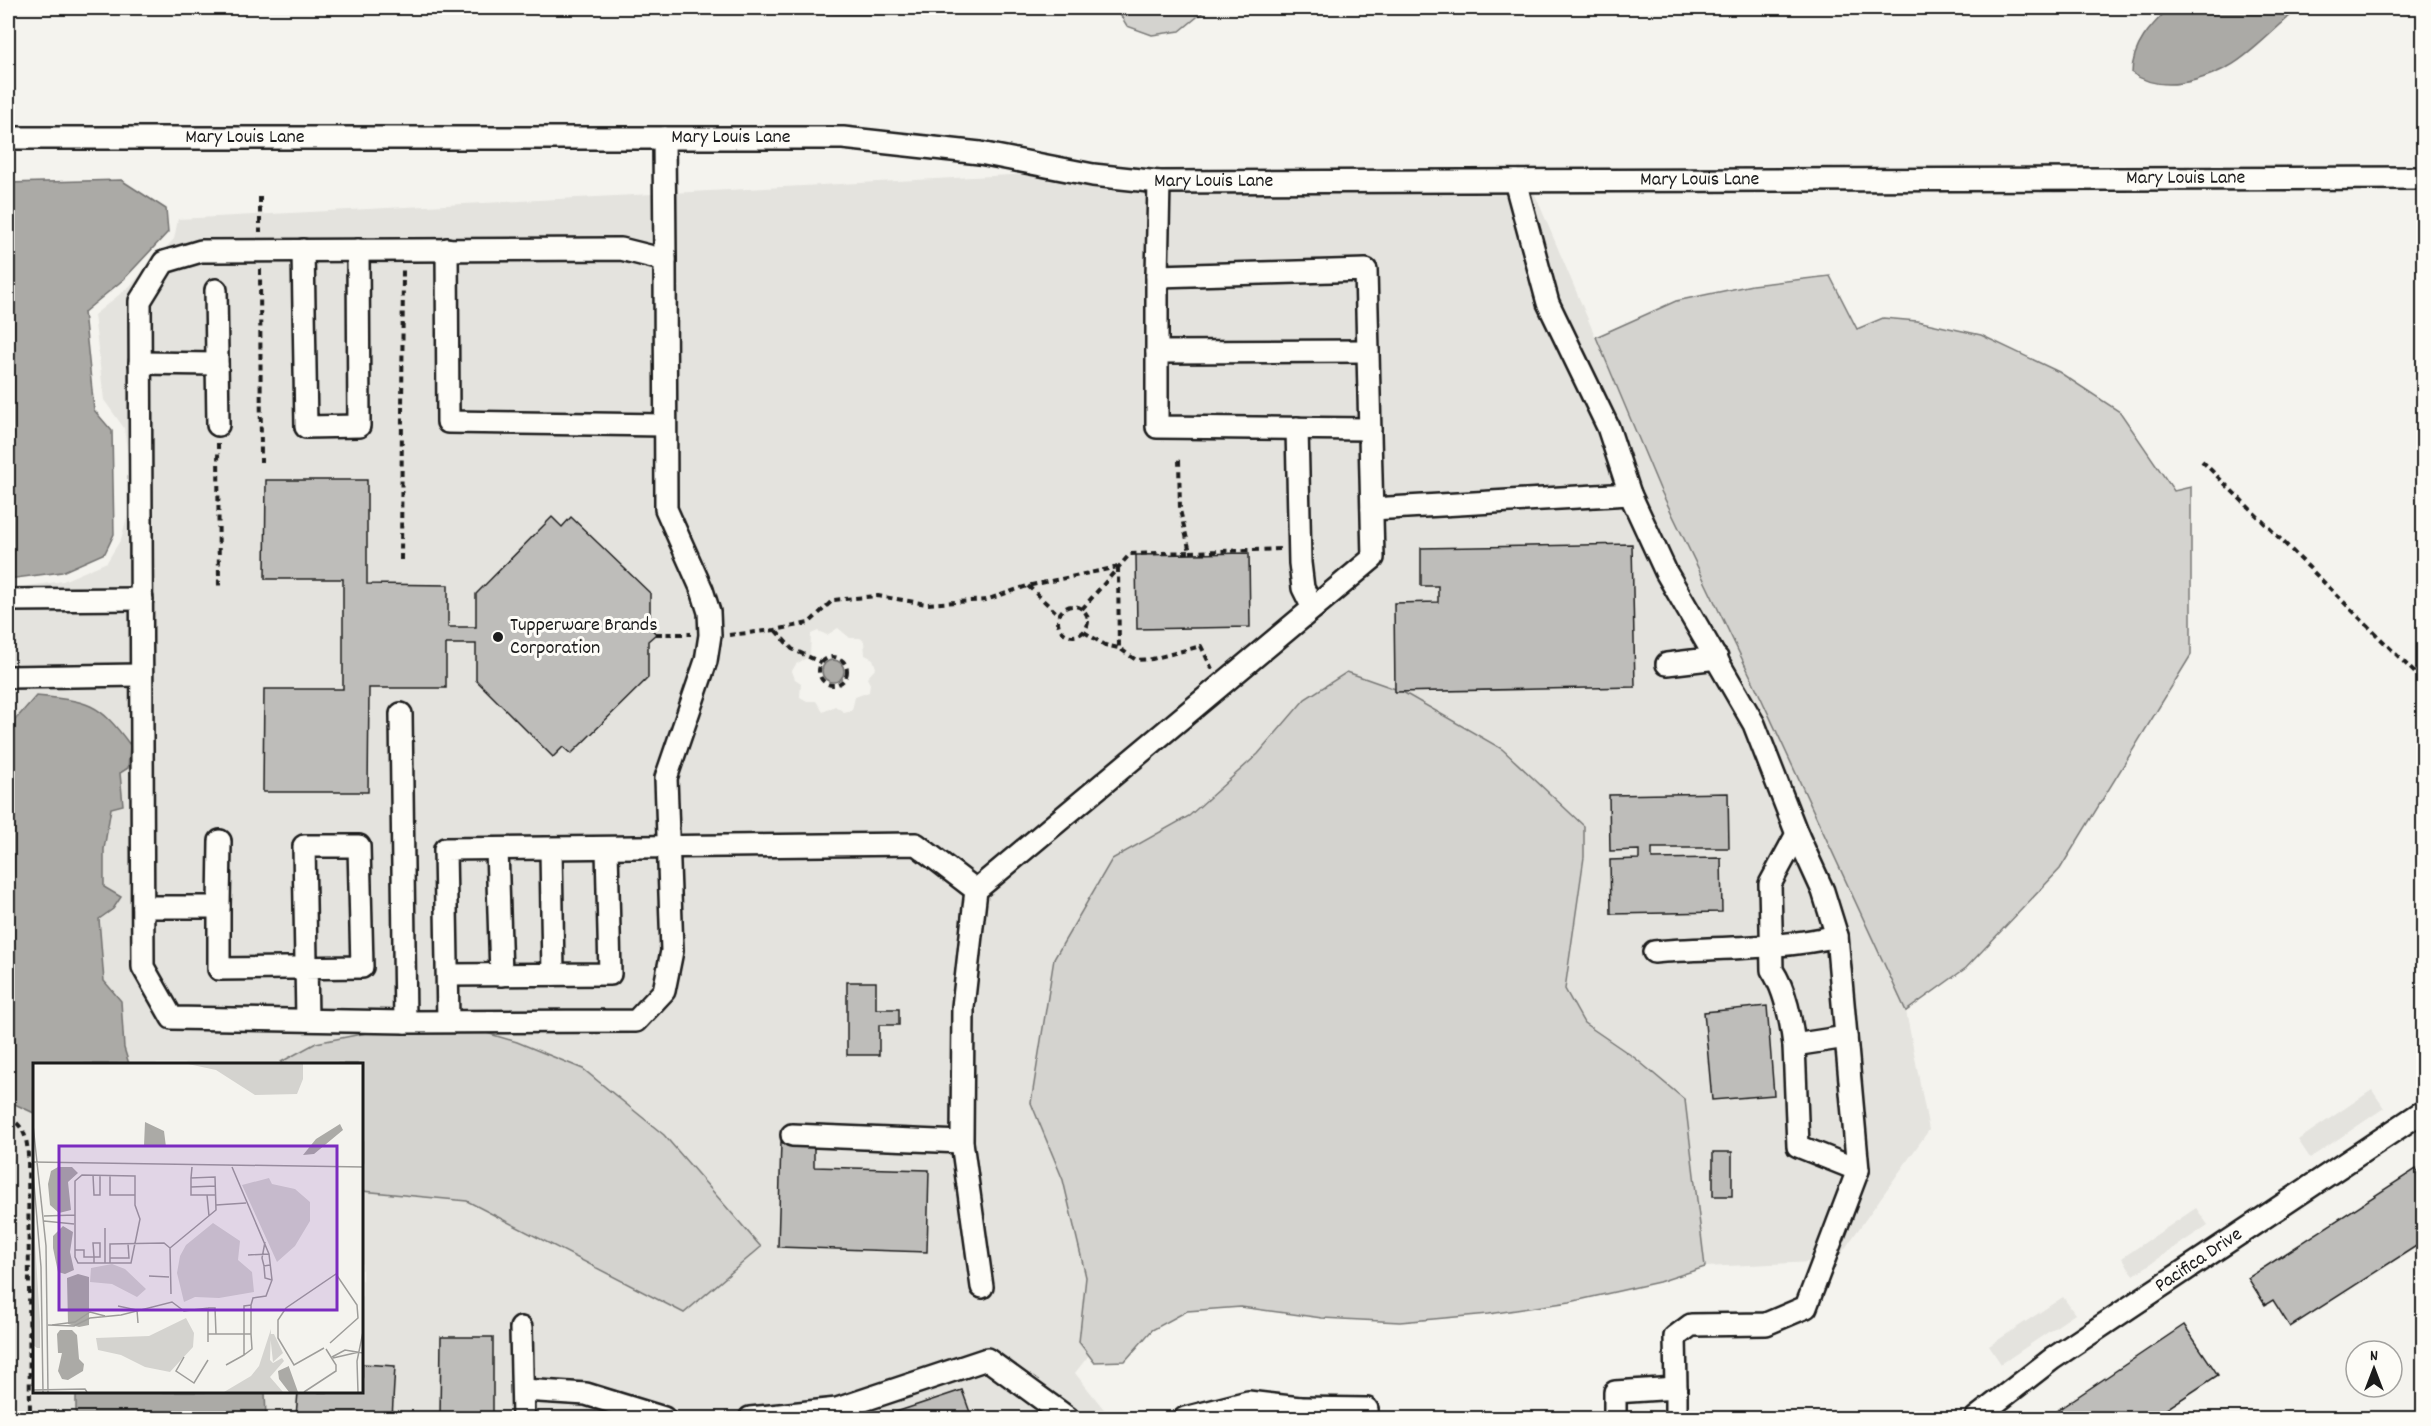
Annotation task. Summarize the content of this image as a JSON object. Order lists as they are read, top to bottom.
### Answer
{
  "streets": {
    "street": ["Mary Louis Lane", "Pacifica Drive"]
  },
  "places": ["Tupperware Brands Corporation"],
  "north": "top"
}
